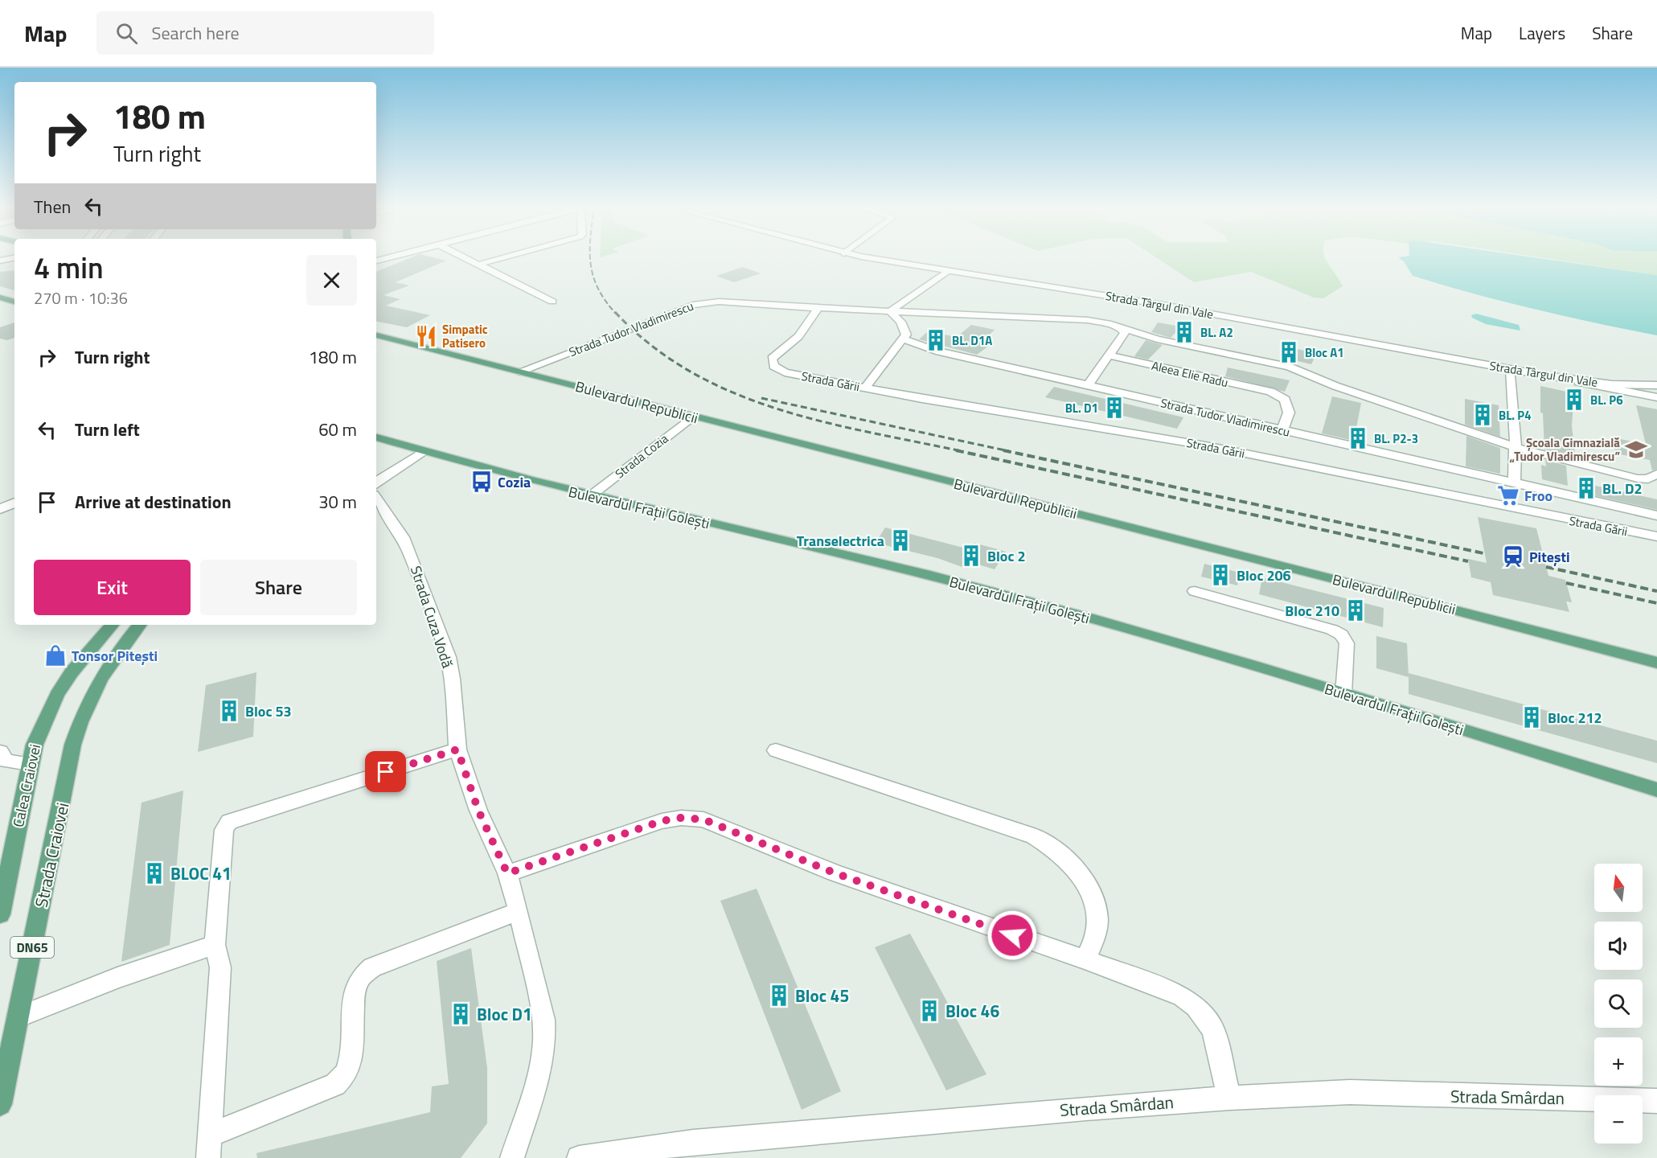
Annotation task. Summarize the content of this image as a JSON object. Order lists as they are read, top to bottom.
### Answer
{
  "streets": {
    "main road": [
      "Bulevardul Republicii",
      "Bulevardul Frații Golești",
      "Calea Craiovei",
      "Strada Craiovei",
      "DN65"
    ],
    "street": [
      "Strada Târgul din Vale",
      "Strada Tudor Vladimirescu",
      "Aleea Elie Radu",
      "Strada Gării",
      "Strada Cozia",
      "Strada Cuza Vodă",
      "Strada Smârdan"
    ]
  },
  "crossings": [
    ["Strada Tudor Vladimirescu", "Aleea Elie Radu"],
    ["Strada Tudor Vladimirescu", "Strada Gării"],
    ["Strada Tudor Vladimirescu", "Bulevardul Republicii"],
    ["Bulevardul Republicii", "Strada Cozia"],
    ["Strada Cozia", "Bulevardul Frații Golești"]
  ],
  "places": {
    "building": [
      "BL. A2",
      "BL. D1A",
      "Bloc A1",
      "BL. P6",
      "BL. D1",
      "BL. P4",
      "BL. P2-3",
      "BL. D2",
      "Transelectrica",
      "Bloc 2",
      "Bloc 206",
      "Bloc 210",
      "Bloc 53",
      "Bloc 212",
      "BLOC 41",
      "Bloc 45",
      "Bloc 46",
      "Bloc D1"
    ],
    "restaurant": ["Simpatic Patisero"],
    "school or university": ["Școala Gimnazială „Tudor Vladimirescu”"],
    "bus stop": ["Cozia"],
    "supermarket": ["Froo"],
    "station": ["Pitești"],
    "shop": ["Tonsor Pitești"]
  },
  "north": "top",
  "page": {
    "header": "Map",
    "search": "Search here",
    "nav": ["Map", "Layers", "Share"],
    "turn": ["180 m", "Turn right"],
    "then": "Then",
    "heading": ["4 min", "270 m · 10:36"],
    "list": [
      {
        "name": "Turn right",
        "value": "180 m"
      },
      {
        "name": "Turn left",
        "value": "60 m"
      },
      {
        "name": "Arrive at destination",
        "value": "30 m"
      }
    ],
    "buttons": ["Exit", "Share"],
    "map_buttons": ["+", "−"]
  }
}
